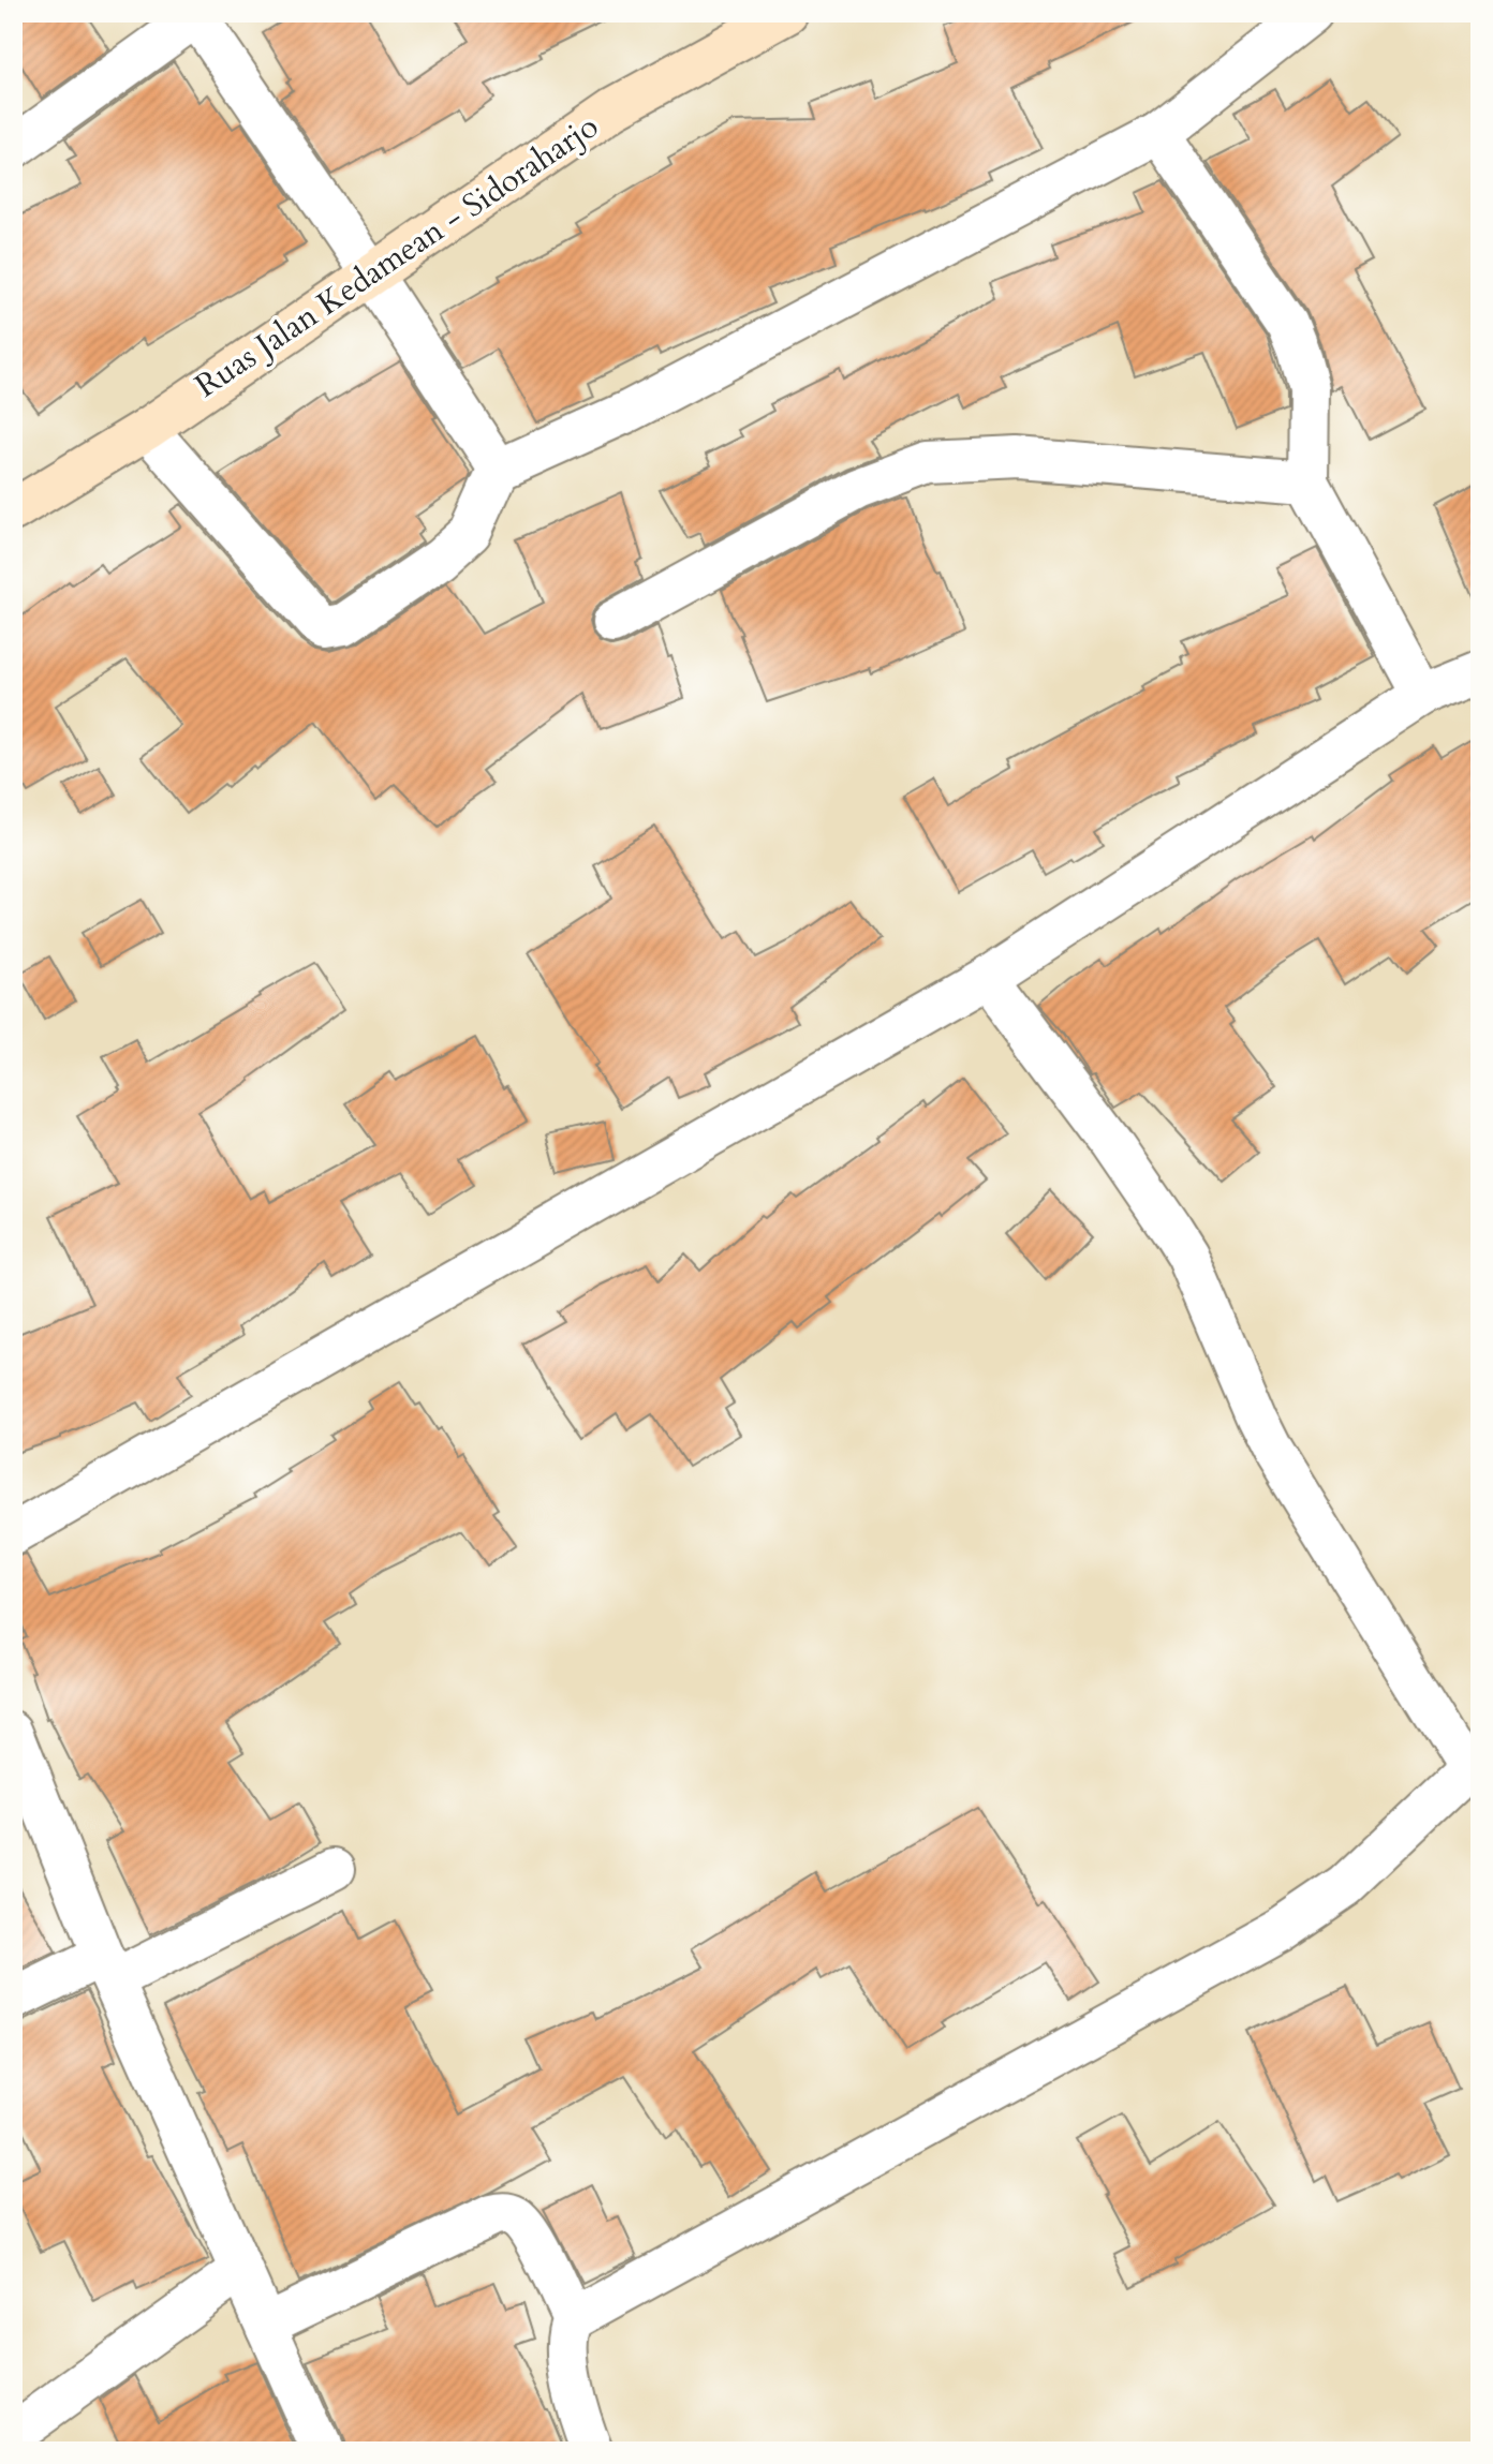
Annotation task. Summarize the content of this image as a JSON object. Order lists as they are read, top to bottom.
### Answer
{
  "streets": {
    "main road": ["Ruas Jalan Kedamean - Sidoraharjo"]
  }
}
